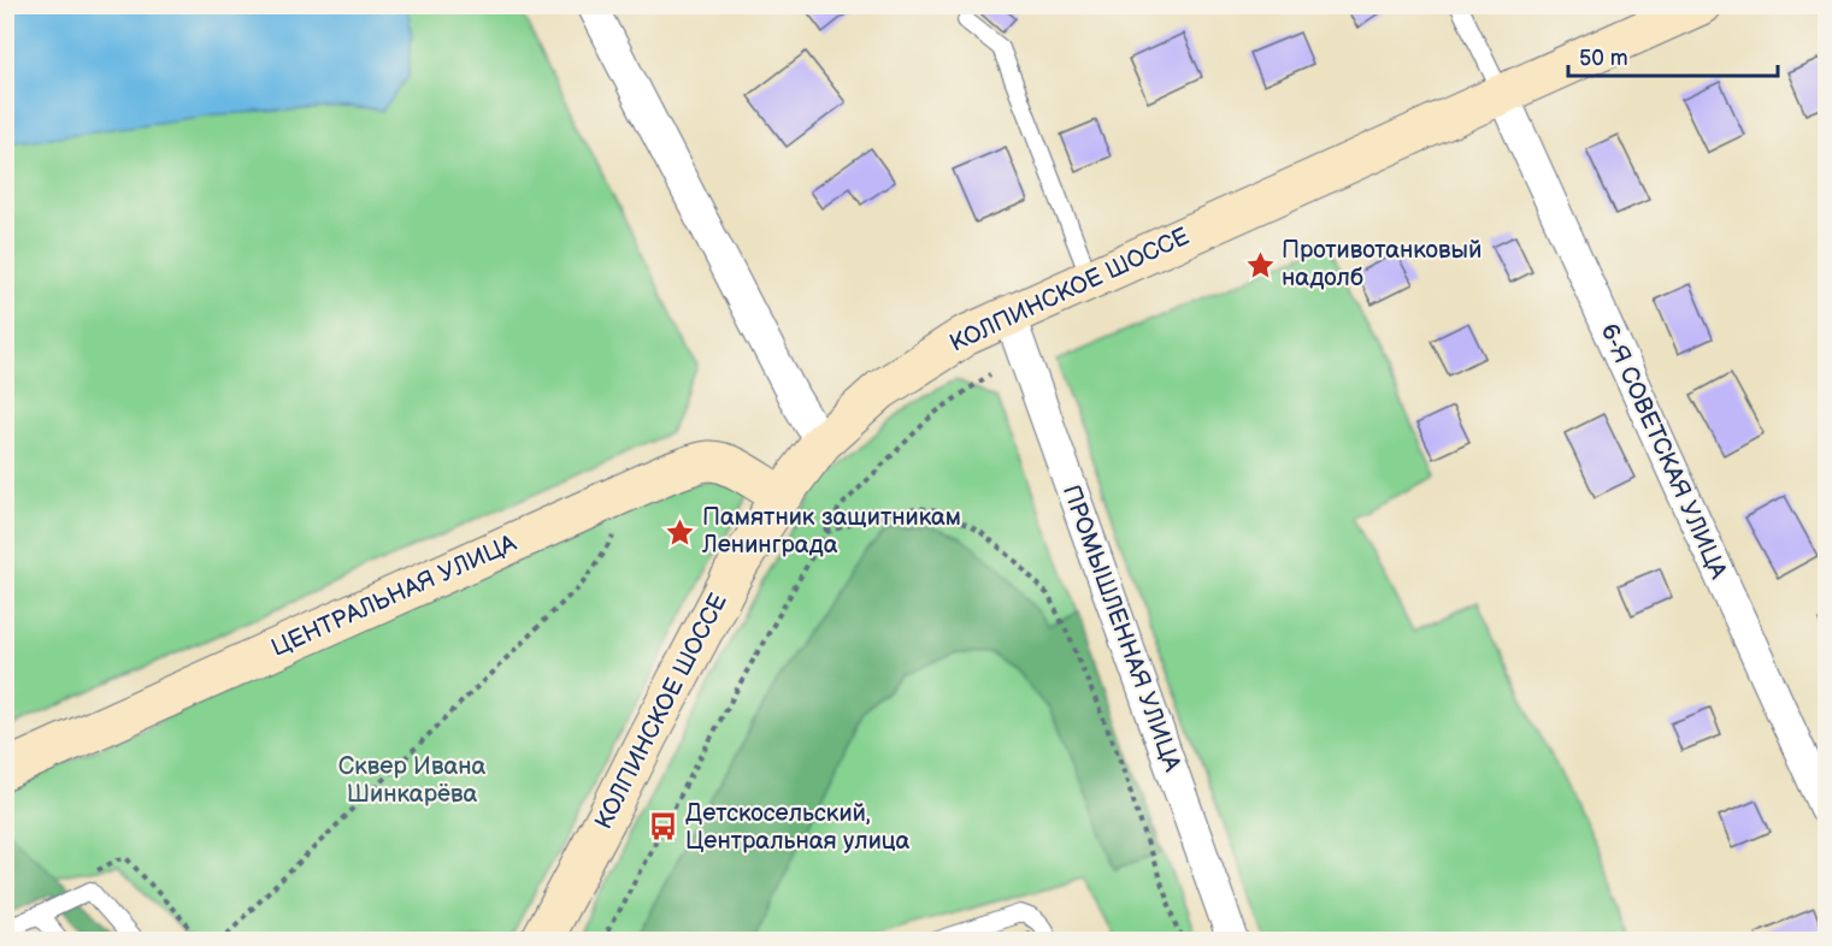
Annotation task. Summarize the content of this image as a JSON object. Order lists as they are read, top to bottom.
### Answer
{
  "streets": {
    "main road": ["КОЛПИНСКОЕ ШОССЕ", "ЦЕНТРАЛЬНАЯ УЛИЦА"],
    "street": ["6-Я СОВЕТСКАЯ УЛИЦА", "ПРОМЫШЛЕННАЯ УЛИЦА"]
  },
  "crossings": [
    ["КОЛПИНСКОЕ ШОССЕ", "6-Я СОВЕТСКАЯ УЛИЦА"],
    ["КОЛПИНСКОЕ ШОССЕ", "ЦЕНТРАЛЬНАЯ УЛИЦА"],
    ["КОЛПИНСКОЕ ШОССЕ", "ПРОМЫШЛЕННАЯ УЛИЦА"]
  ],
  "parks": ["Сквер Ивана Шинкарёва"],
  "places": {
    "place": ["Противотанковый надолб", "Памятник защитникам Ленинграда"],
    "bus stop": ["Детскосельский, Центральная улица"]
  },
  "scale_bar": "50 m"
}
